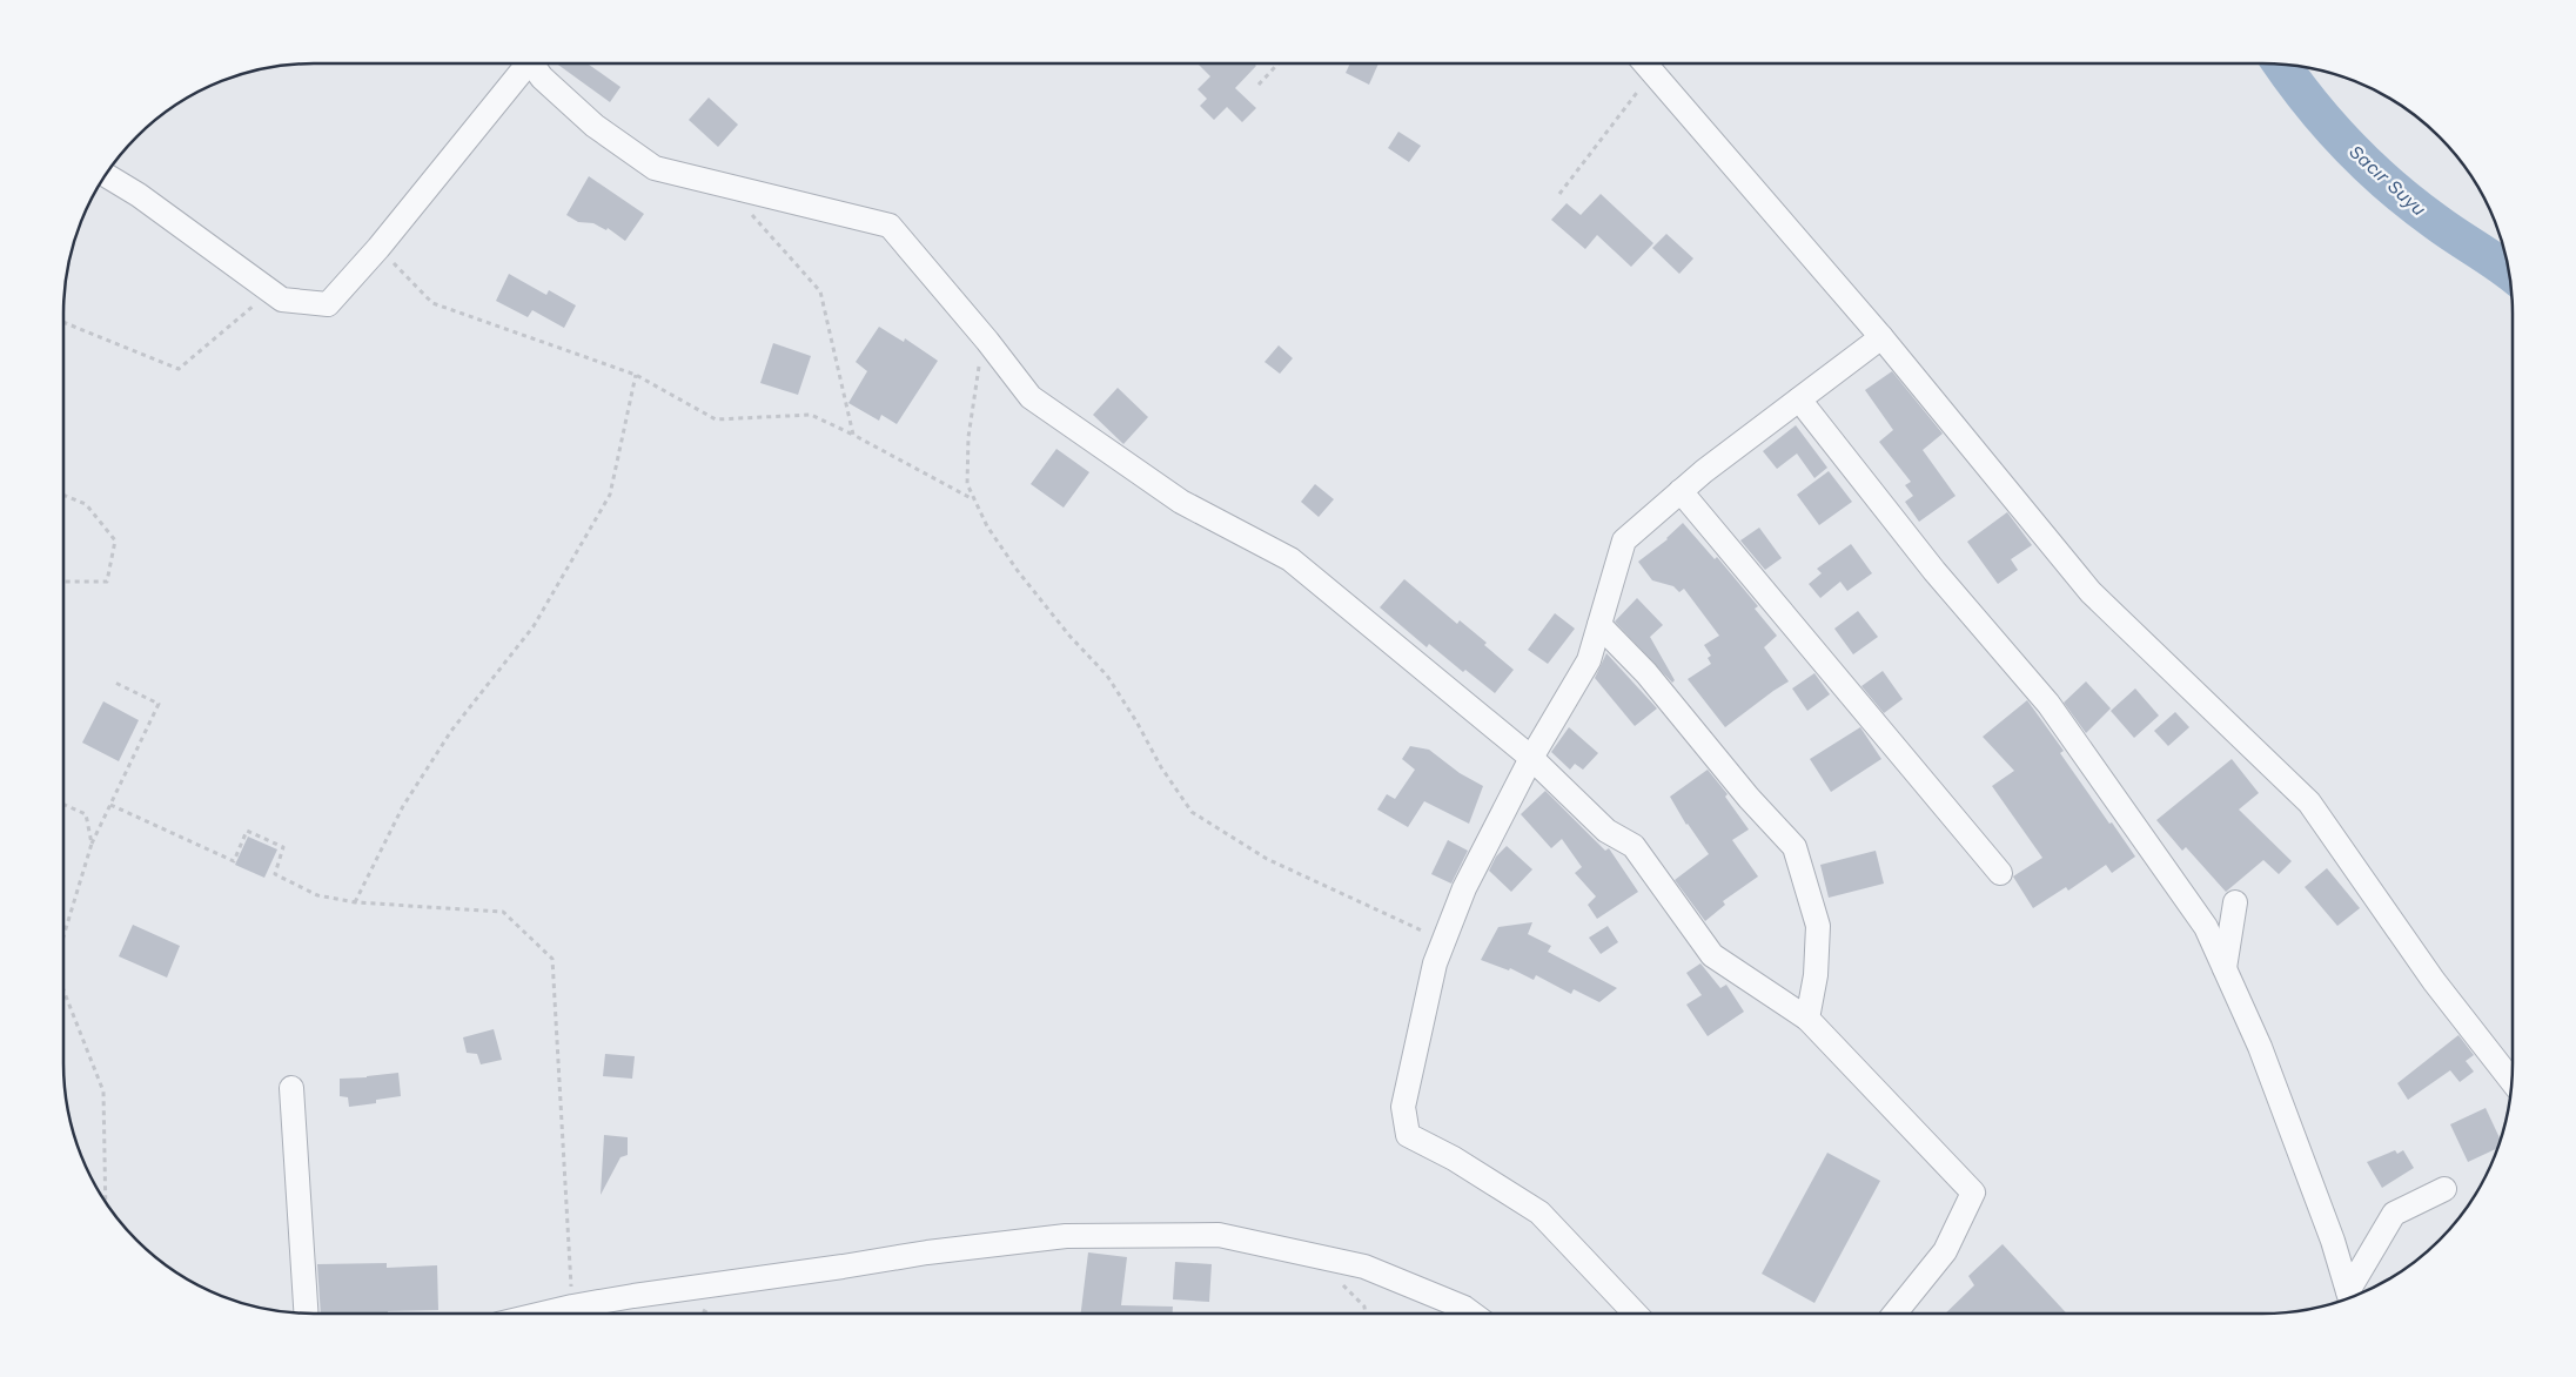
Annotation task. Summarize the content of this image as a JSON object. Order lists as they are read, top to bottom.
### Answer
{
  "water": ["Sacır Suyu"]
}
